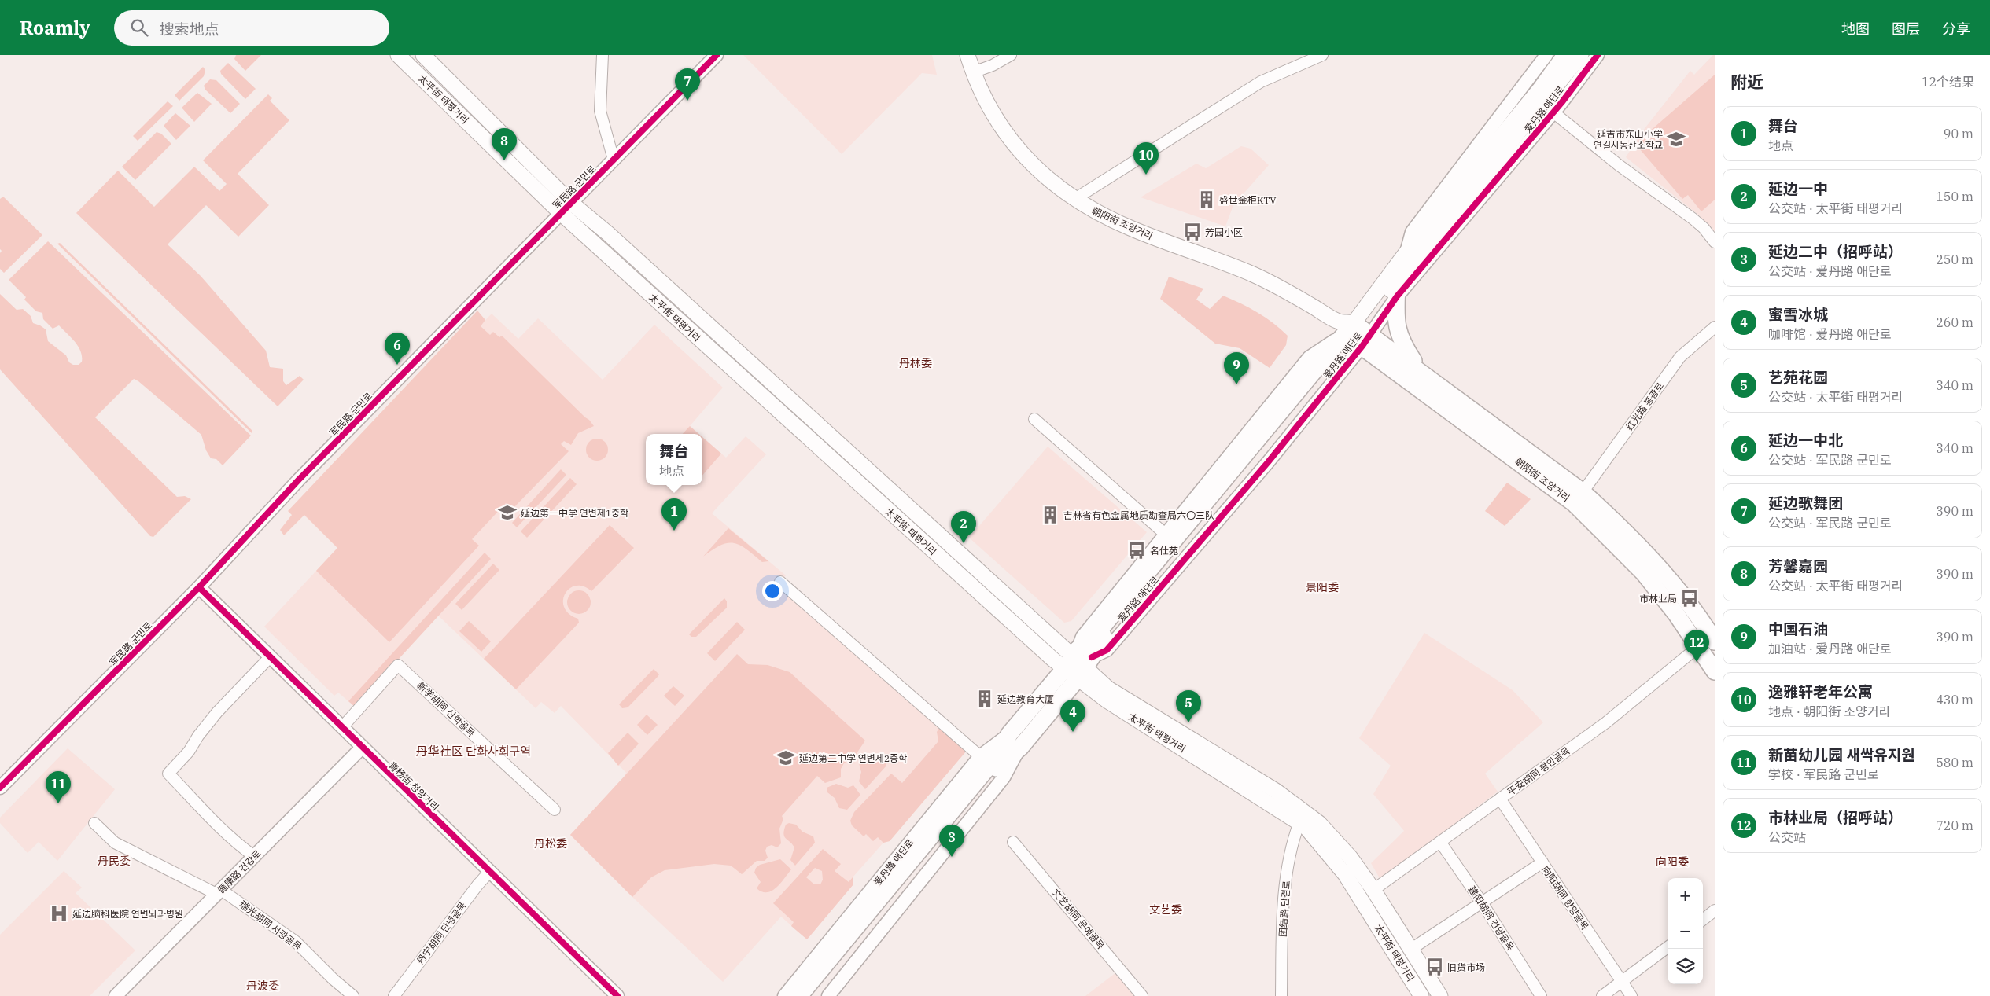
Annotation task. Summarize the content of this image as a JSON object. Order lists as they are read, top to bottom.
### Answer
{
  "streets": {
    "main road": ["太平街 태평거리", "爱丹路 애단로", "朝阳街 조양거리"],
    "street": [
      "军民路 군민로",
      "红光路 홍광로",
      "新学胡同 신학골목",
      "平安胡同 평안골목",
      "青杨街 청양거리",
      "健康路 건강로",
      "向阳胡同 향양골목",
      "团结路 단결로",
      "建阳胡同 건양골목",
      "文艺胡同 문예골목",
      "瑞光胡同 서광골목",
      "丹宁胡同 단녕골목"
    ]
  },
  "crossings": [
    ["太平街 태평거리", "爱丹路 애단로"],
    ["太平街 태평거리", "军民路 군민로"],
    ["太平街 태평거리", "平安胡同 평안골목"],
    ["太平街 태평거리", "团结路 단결로"],
    ["爱丹路 애단로", "朝阳街 조양거리"],
    ["军民路 군민로", "青杨街 청양거리"],
    ["朝阳街 조양거리", "红光路 홍광로"],
    ["朝阳街 조양거리", "平安胡同 평안골목"],
    ["新学胡同 신학골목", "青杨街 청양거리"],
    ["平安胡同 평안골목", "向阳胡同 향양골목"],
    ["平安胡同 평안골목", "建阳胡同 건양골목"],
    ["青杨街 청양거리", "健康路 건강로"],
    ["青杨街 청양거리", "丹宁胡同 단녕골목"],
    ["健康路 건강로", "瑞光胡同 서광골목"]
  ],
  "districts": [
    "丹林委",
    "景阳委",
    "丹华社区 단화사회구역",
    "丹松委",
    "丹民委",
    "向阳委",
    "文艺委",
    "丹波委"
  ],
  "places": {
    "school or university": ["延吉市东山小学 연길시동산소학교", "延边第一中学 연변제1중학", "延边第二中学 연변제2중학"],
    "building": ["盛世金柜KTV", "吉林省有色金属地质勘查局六〇三队", "延边教育大厦"],
    "bus stop": [
      "芳园小区",
      "名仕苑",
      "市林业局",
      "旧货市场"
    ],
    "hospital": ["延边脑科医院 연변뇌과병원"]
  },
  "page": {
    "header": "Roamly",
    "search": "搜索地点",
    "nav": ["地图", "图层", "分享"],
    "heading": ["附近", "12个结果"],
    "pins": [
      "7",
      "8",
      "10",
      "6",
      "9",
      "1",
      "2",
      "12",
      "5",
      "4",
      "11",
      "3"
    ],
    "list": [
      {
        "mark": "1",
        "name": "舞台",
        "note": "地点",
        "value": "90 m"
      },
      {
        "mark": "2",
        "name": "延边一中",
        "note": "公交站 · 太平街 태평거리",
        "value": "150 m"
      },
      {
        "mark": "3",
        "name": "延边二中（招呼站）",
        "note": "公交站 · 爱丹路 애단로",
        "value": "250 m"
      },
      {
        "mark": "4",
        "name": "蜜雪冰城",
        "note": "咖啡馆 · 爱丹路 애단로",
        "value": "260 m"
      },
      {
        "mark": "5",
        "name": "艺苑花园",
        "note": "公交站 · 太平街 태평거리",
        "value": "340 m"
      },
      {
        "mark": "6",
        "name": "延边一中北",
        "note": "公交站 · 军民路 군민로",
        "value": "340 m"
      },
      {
        "mark": "7",
        "name": "延边歌舞团",
        "note": "公交站 · 军民路 군민로",
        "value": "390 m"
      },
      {
        "mark": "8",
        "name": "芳馨嘉园",
        "note": "公交站 · 太平街 태평거리",
        "value": "390 m"
      },
      {
        "mark": "9",
        "name": "中国石油",
        "note": "加油站 · 爱丹路 애단로",
        "value": "390 m"
      },
      {
        "mark": "10",
        "name": "逸雅轩老年公寓",
        "note": "地点 · 朝阳街 조양거리",
        "value": "430 m"
      },
      {
        "mark": "11",
        "name": "新苗幼儿园 새싹유지원",
        "note": "学校 · 军民路 군민로",
        "value": "580 m"
      },
      {
        "mark": "12",
        "name": "市林业局（招呼站）",
        "note": "公交站",
        "value": "720 m"
      }
    ],
    "popup": ["舞台", "地点"],
    "map_buttons": ["+", "−"]
  }
}
